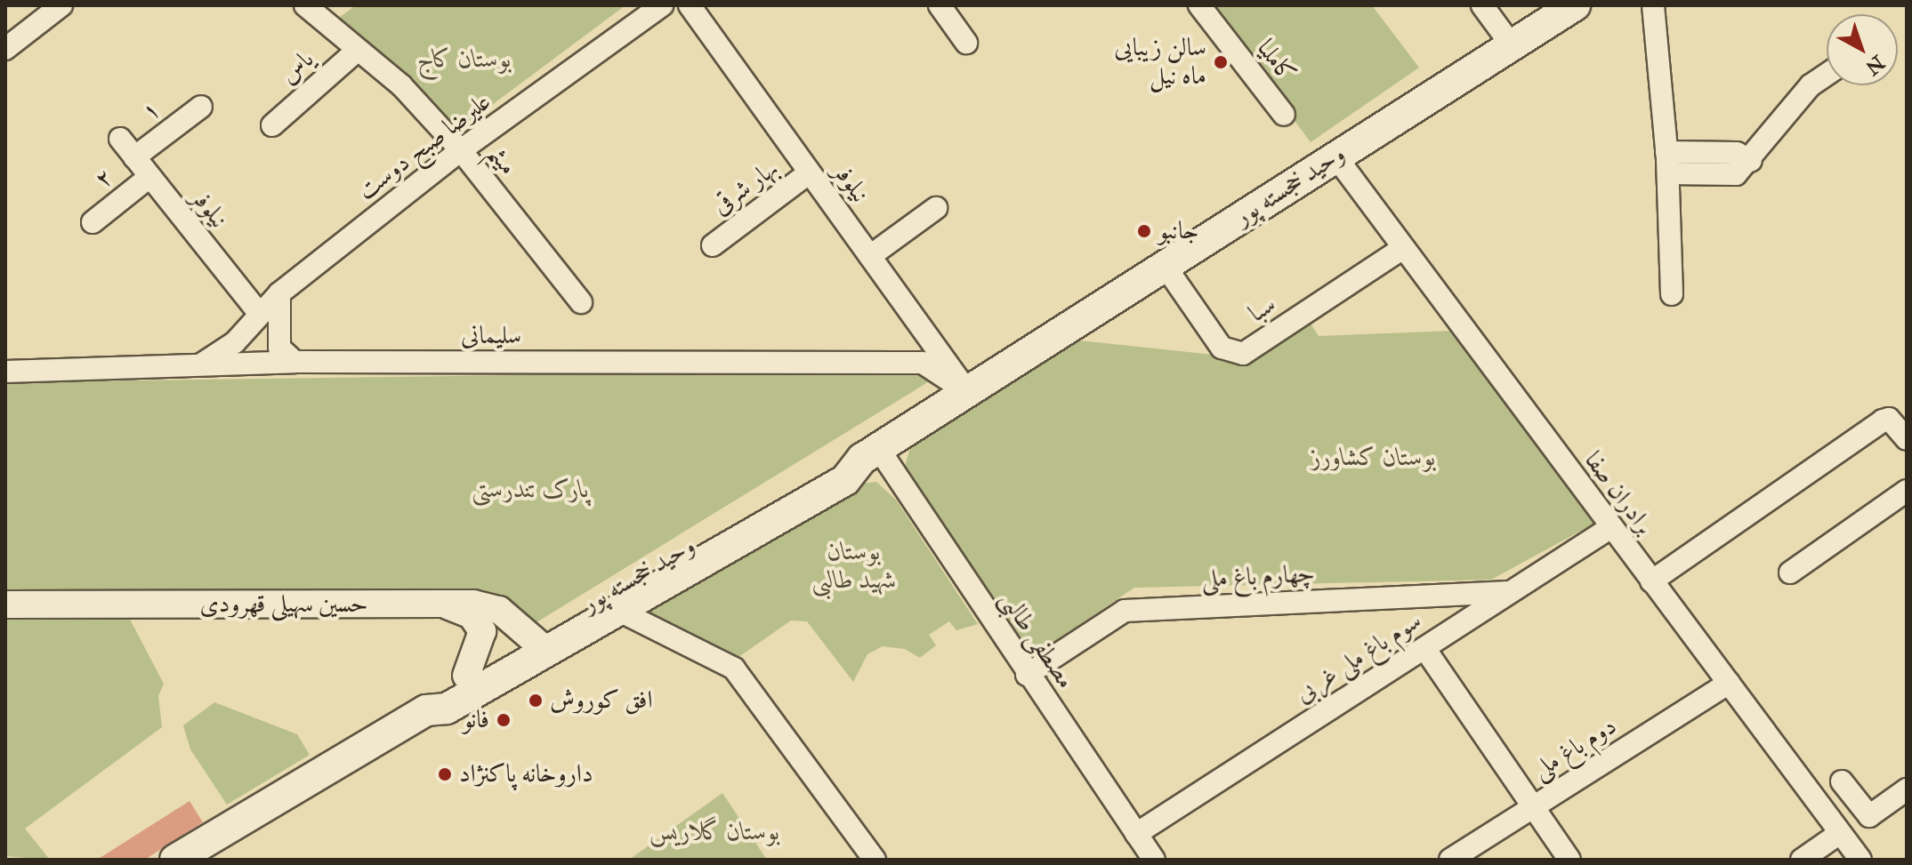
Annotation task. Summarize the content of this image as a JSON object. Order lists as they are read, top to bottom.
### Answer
{
  "streets": {
    "main road": ["وحید خجسته پور"],
    "street": [
      "کاملیا",
      "یاس",
      "۱",
      "علیرضا صبح دوست",
      "میثم",
      "۲",
      "نیلوفر",
      "بهار شرقی",
      "سبا",
      "سلیمانی",
      "برادران صفا",
      "چهارم باغ ملی",
      "حسین سهیلی قهرودی",
      "مصطفی طالبی",
      "سوم باغ ملی غربی",
      "دوم باغ ملی"
    ]
  },
  "crossings": [
    ["یاس", "میثم"],
    ["۱", "نیلوفر"],
    ["علیرضا صبح دوست", "میثم"],
    ["علیرضا صبح دوست", "نیلوفر"],
    ["علیرضا صبح دوست", "سلیمانی"],
    ["۲", "نیلوفر"],
    ["نیلوفر", "وحید خجسته پور"],
    ["نیلوفر", "بهار شرقی"],
    ["نیلوفر", "سلیمانی"],
    ["وحید خجسته پور", "سلیمانی"],
    ["وحید خجسته پور", "برادران صفا"],
    ["وحید خجسته پور", "حسین سهیلی قهرودی"],
    ["وحید خجسته پور", "مصطفی طالبی"],
    ["سبا", "برادران صفا"],
    ["برادران صفا", "سوم باغ ملی غربی"],
    ["برادران صفا", "دوم باغ ملی"],
    ["چهارم باغ ملی", "مصطفی طالبی"],
    ["چهارم باغ ملی", "سوم باغ ملی غربی"],
    ["مصطفی طالبی", "سوم باغ ملی غربی"]
  ],
  "parks": [
    "بوستان کاج",
    "بوستان کشاورز",
    "پارک تندرستی",
    "بوستان شهید طالبی",
    "بوستان گلاریس"
  ],
  "places": [
    "سالن زیبایی ماه نیل",
    "جانبو",
    "افق کوروش",
    "فانو",
    "داروخانه پاکنژاد"
  ],
  "north": "bottom right"
}
